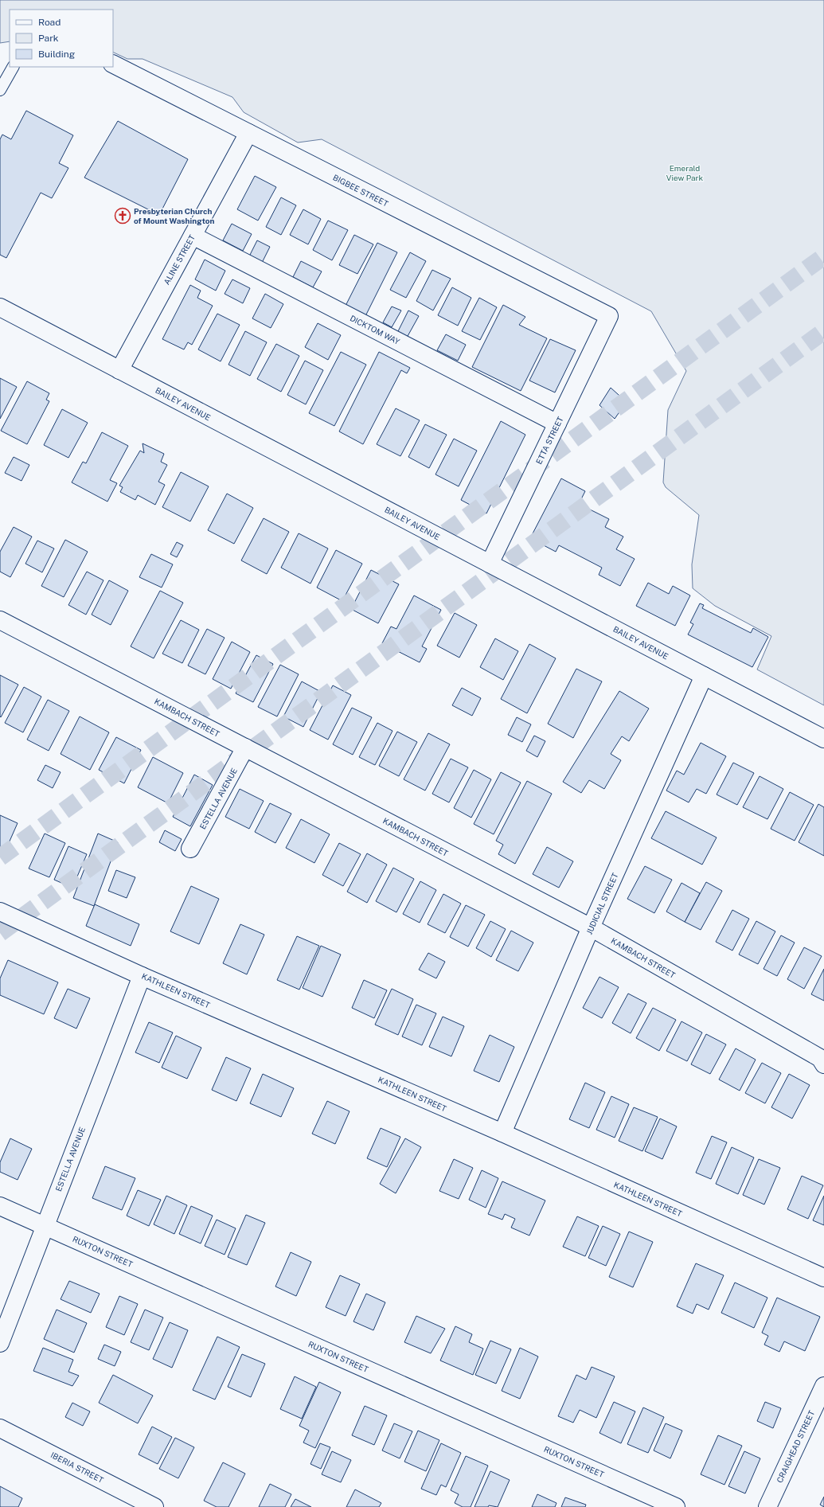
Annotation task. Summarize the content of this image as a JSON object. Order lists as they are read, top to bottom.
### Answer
{
  "streets": {
    "street": [
      "BIGBEE STREET",
      "ALINE STREET",
      "DICKTOM WAY",
      "BAILEY AVENUE",
      "ETTA STREET",
      "KAMBACH STREET",
      "ESTELLA AVENUE",
      "JUDICIAL STREET",
      "KATHLEEN STREET",
      "RUXTON STREET",
      "CRAIGHEAD STREET",
      "IBERIA STREET"
    ]
  },
  "crossings": [
    ["BIGBEE STREET", "ALINE STREET"],
    ["BIGBEE STREET", "ETTA STREET"],
    ["ALINE STREET", "DICKTOM WAY"],
    ["ALINE STREET", "BAILEY AVENUE"],
    ["DICKTOM WAY", "ETTA STREET"],
    ["BAILEY AVENUE", "ETTA STREET"],
    ["BAILEY AVENUE", "JUDICIAL STREET"],
    ["KAMBACH STREET", "ESTELLA AVENUE"],
    ["KAMBACH STREET", "JUDICIAL STREET"],
    ["ESTELLA AVENUE", "KATHLEEN STREET"],
    ["ESTELLA AVENUE", "RUXTON STREET"],
    ["JUDICIAL STREET", "KATHLEEN STREET"]
  ],
  "parks": ["Emerald View Park"],
  "places": {
    "church": ["Presbyterian Church of Mount Washington"]
  },
  "legend": ["Road", "Park", "Building"]
}
